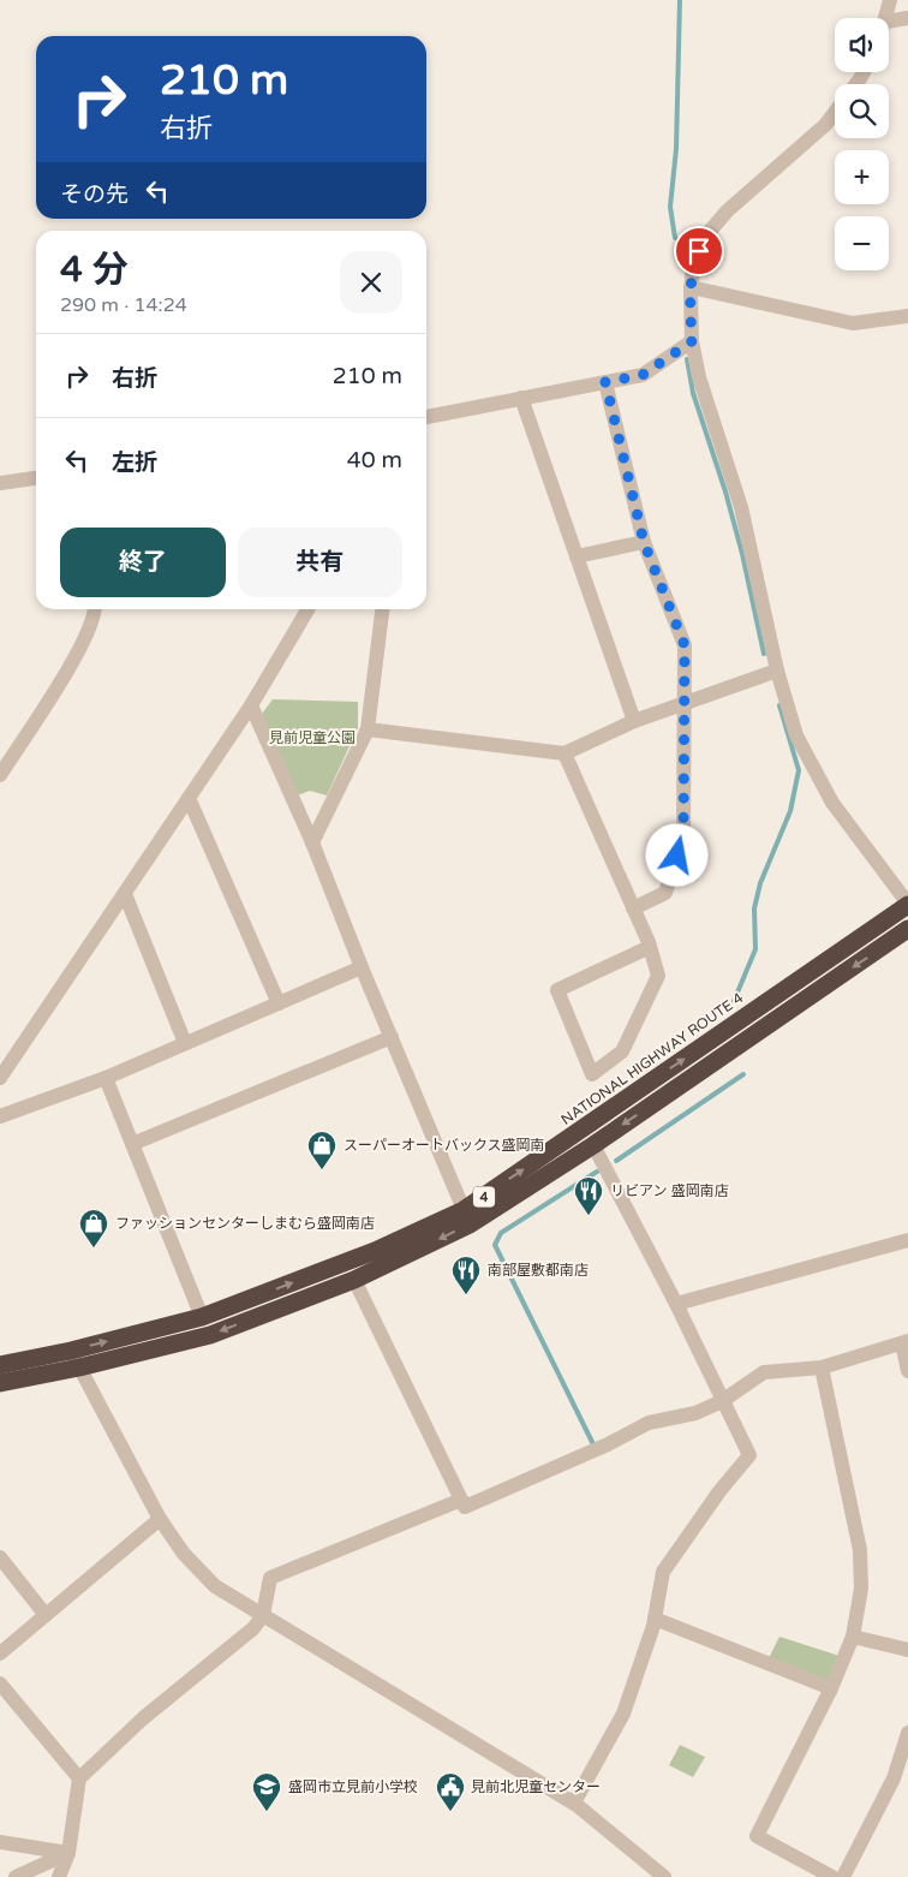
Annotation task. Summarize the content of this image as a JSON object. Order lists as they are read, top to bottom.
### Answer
{
  "streets": {
    "highway": ["NATIONAL HIGHWAY ROUTE 4", "4"]
  },
  "parks": ["見前児童公園"],
  "places": {
    "shop": ["スーパーオートバックス盛岡南", "ファッションセンターしまむら盛岡南店"],
    "restaurant": ["リビアン 盛岡南店", "南部屋敷都南店"],
    "school or university": ["盛岡市立見前小学校"],
    "public building": ["見前北児童センター"]
  },
  "page": {
    "map_buttons": ["+", "−"],
    "turn": ["210 m", "右折"],
    "then": "その先",
    "heading": ["4 分", "290 m · 14:24"],
    "list": [
      {
        "name": "右折",
        "value": "210 m"
      },
      {
        "name": "左折",
        "value": "40 m"
      }
    ],
    "buttons": ["終了", "共有"]
  }
}
